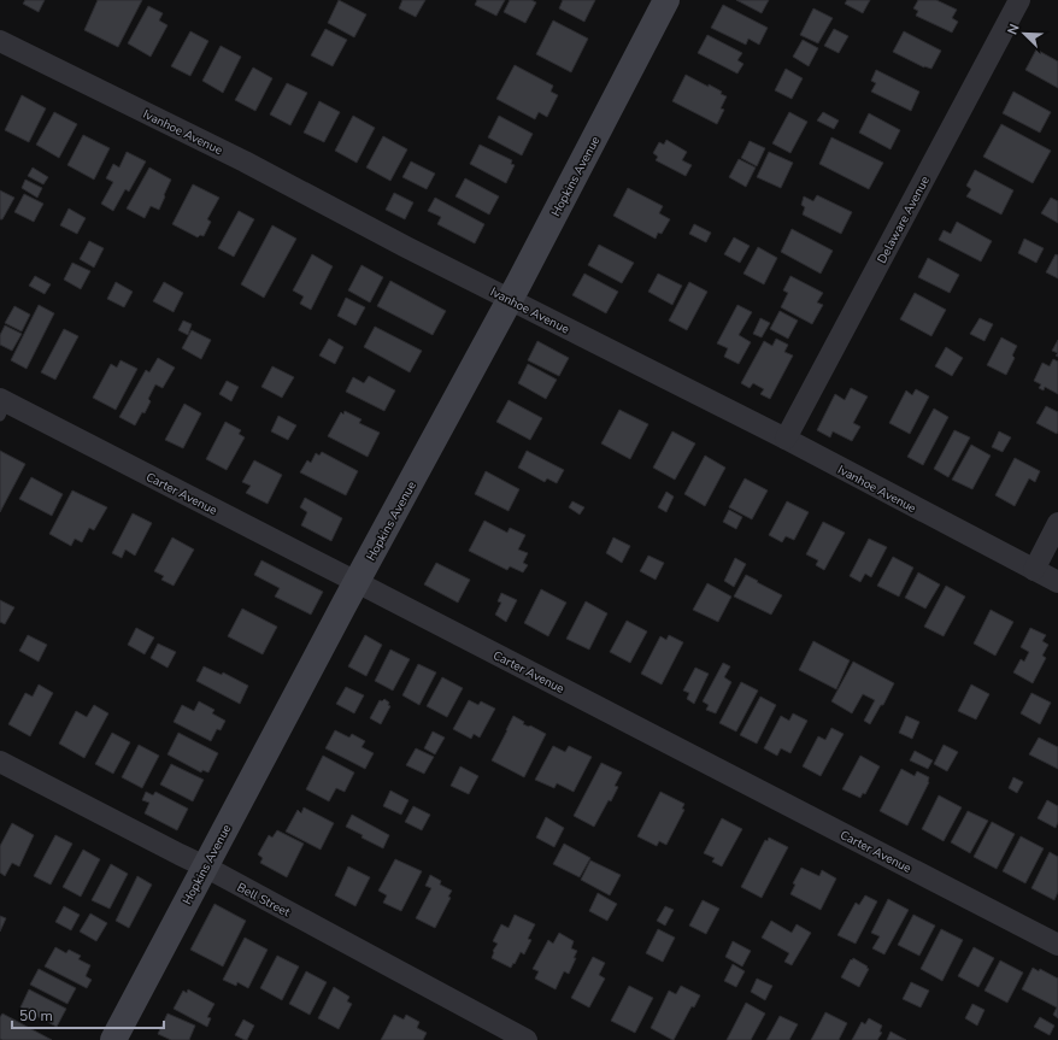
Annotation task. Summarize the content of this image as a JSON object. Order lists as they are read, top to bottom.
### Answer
{
  "streets": {
    "street": [
      "Ivanhoe Avenue",
      "Hopkins Avenue",
      "Delaware Avenue",
      "Carter Avenue",
      "Bell Street"
    ]
  },
  "crossings": [
    ["Ivanhoe Avenue", "Hopkins Avenue"],
    ["Ivanhoe Avenue", "Delaware Avenue"],
    ["Hopkins Avenue", "Carter Avenue"],
    ["Hopkins Avenue", "Bell Street"]
  ],
  "scale_bar": "50 m",
  "north": "top left"
}
